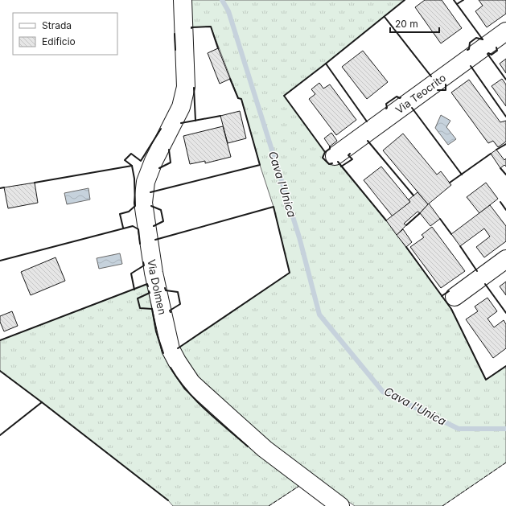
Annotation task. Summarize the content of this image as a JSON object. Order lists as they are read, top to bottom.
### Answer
{
  "streets": {
    "street": ["Via Teocrito", "Via Dolmen"]
  },
  "water": ["Cava l'Unica"],
  "legend": ["Strada", "Edificio"],
  "scale_bar": "20 m"
}
